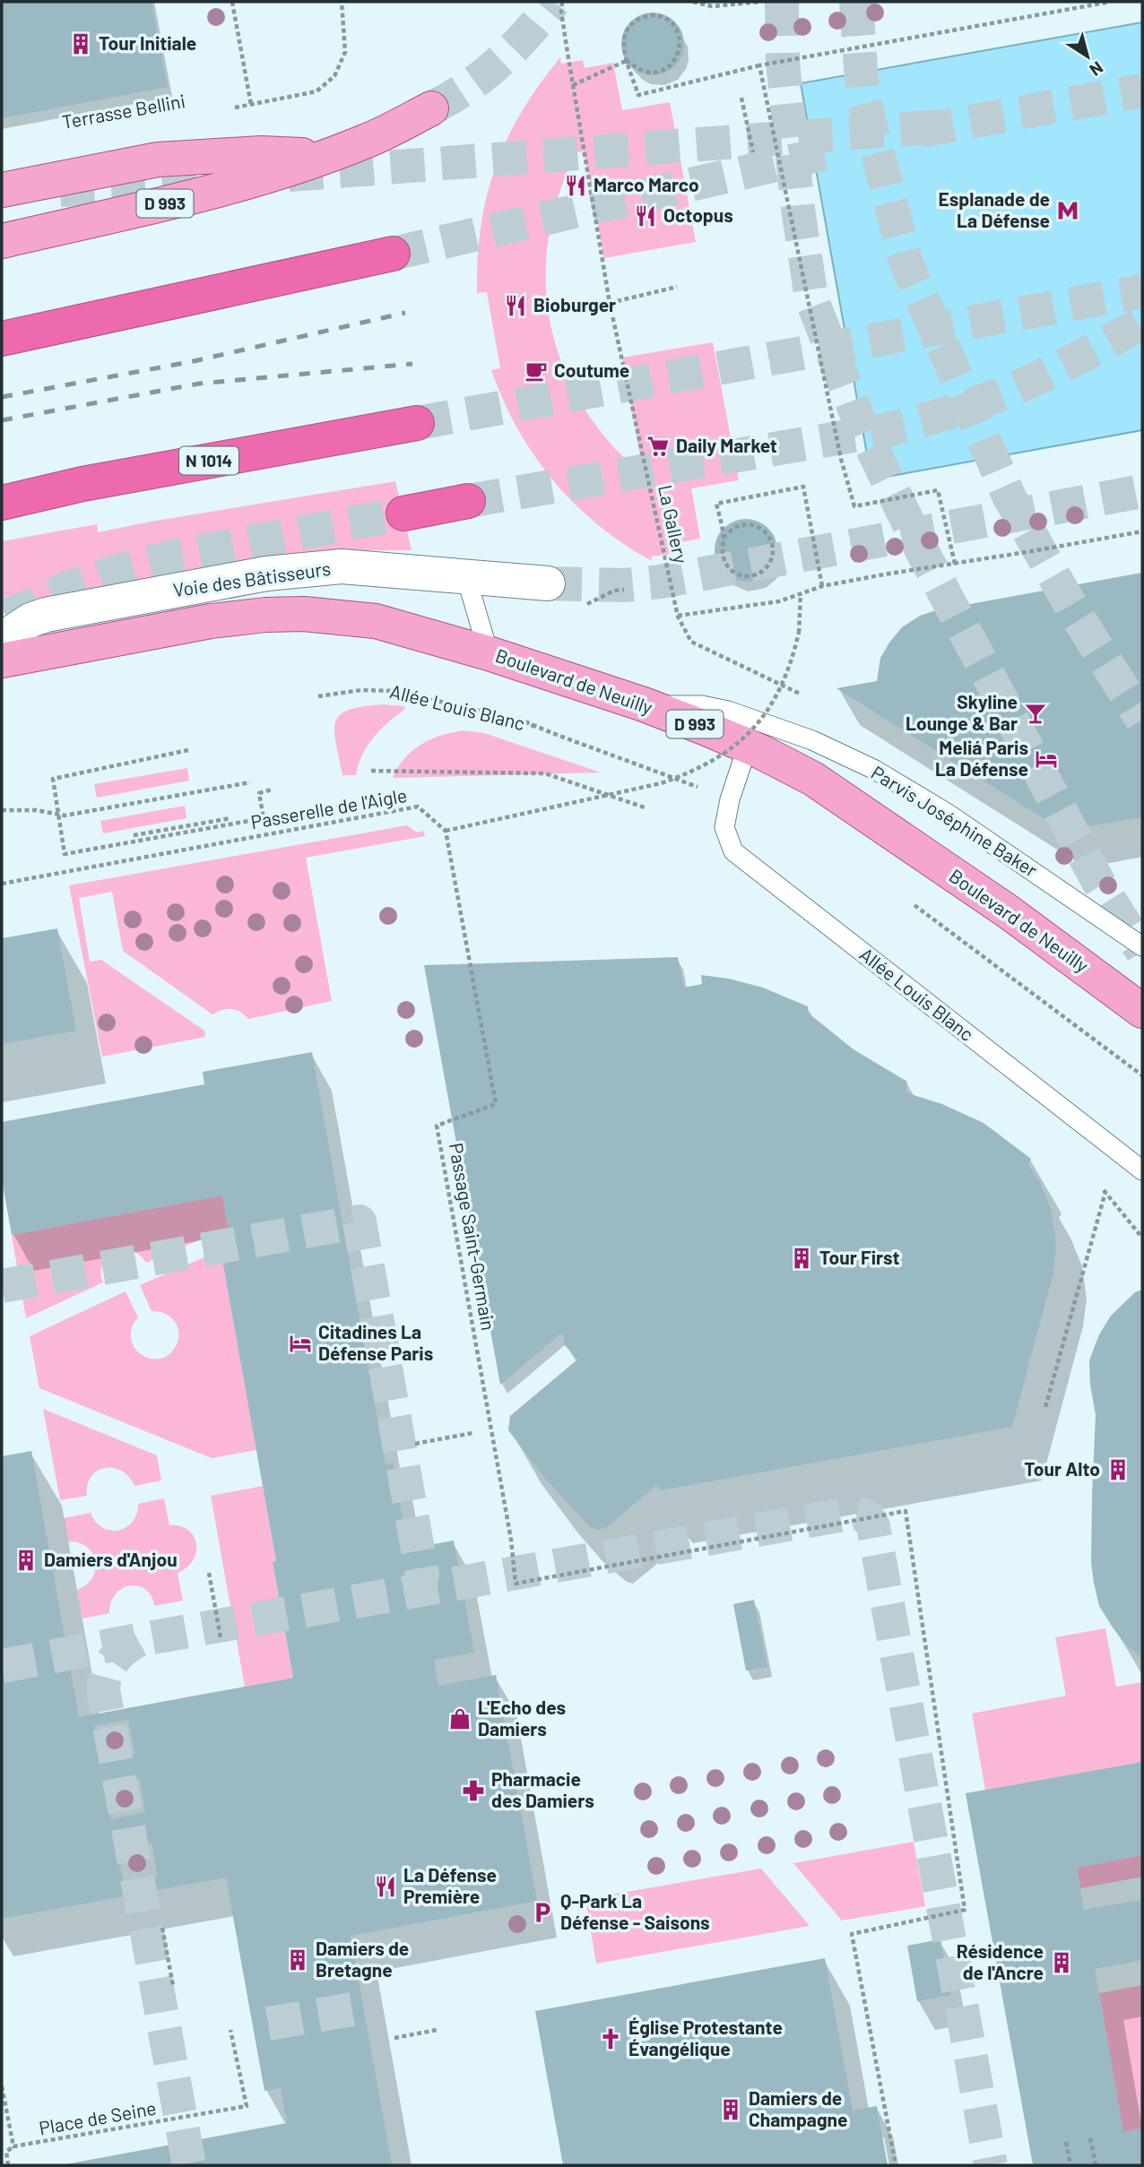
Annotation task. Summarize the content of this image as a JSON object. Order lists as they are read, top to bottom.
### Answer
{
  "streets": {
    "highway": ["N 1014"],
    "main road": ["D 993", "Boulevard de Neuilly"],
    "street": ["Voie des Bâtisseurs"],
    "lane": ["Allée Louis Blanc", "Parvis Joséphine Baker"],
    "path": [
      "La Gallery",
      "Passerelle de l'Aigle",
      "Passage Saint-Germain",
      "Place de Seine"
    ]
  },
  "crossings": [
    ["Boulevard de Neuilly", "Allée Louis Blanc"],
    ["Boulevard de Neuilly", "Parvis Joséphine Baker"],
    ["Passerelle de l'Aigle", "Passage Saint-Germain"]
  ],
  "places": {
    "building": [
      "Tour Initiale",
      "Tour First",
      "Tour Alto",
      "Damiers d'Anjou",
      "Damiers de Bretagne",
      "Résidence de l'Ancre",
      "Damiers de Champagne"
    ],
    "restaurant": [
      "Marco Marco",
      "Octopus",
      "Bioburger",
      "La Défense Première"
    ],
    "metro station": ["Esplanade de La Défense"],
    "cafe": ["Coutume"],
    "supermarket": ["Daily Market"],
    "bar": ["Skyline Lounge & Bar"],
    "hotel": ["Meliá Paris La Défense", "Citadines La Défense Paris"],
    "shop": ["L'Echo des Damiers"],
    "pharmacy": ["Pharmacie des Damiers"],
    "parking": ["Q-Park La Défense - Saisons"],
    "church": ["Église Protestante Évangélique"]
  },
  "north": "bottom right"
}
